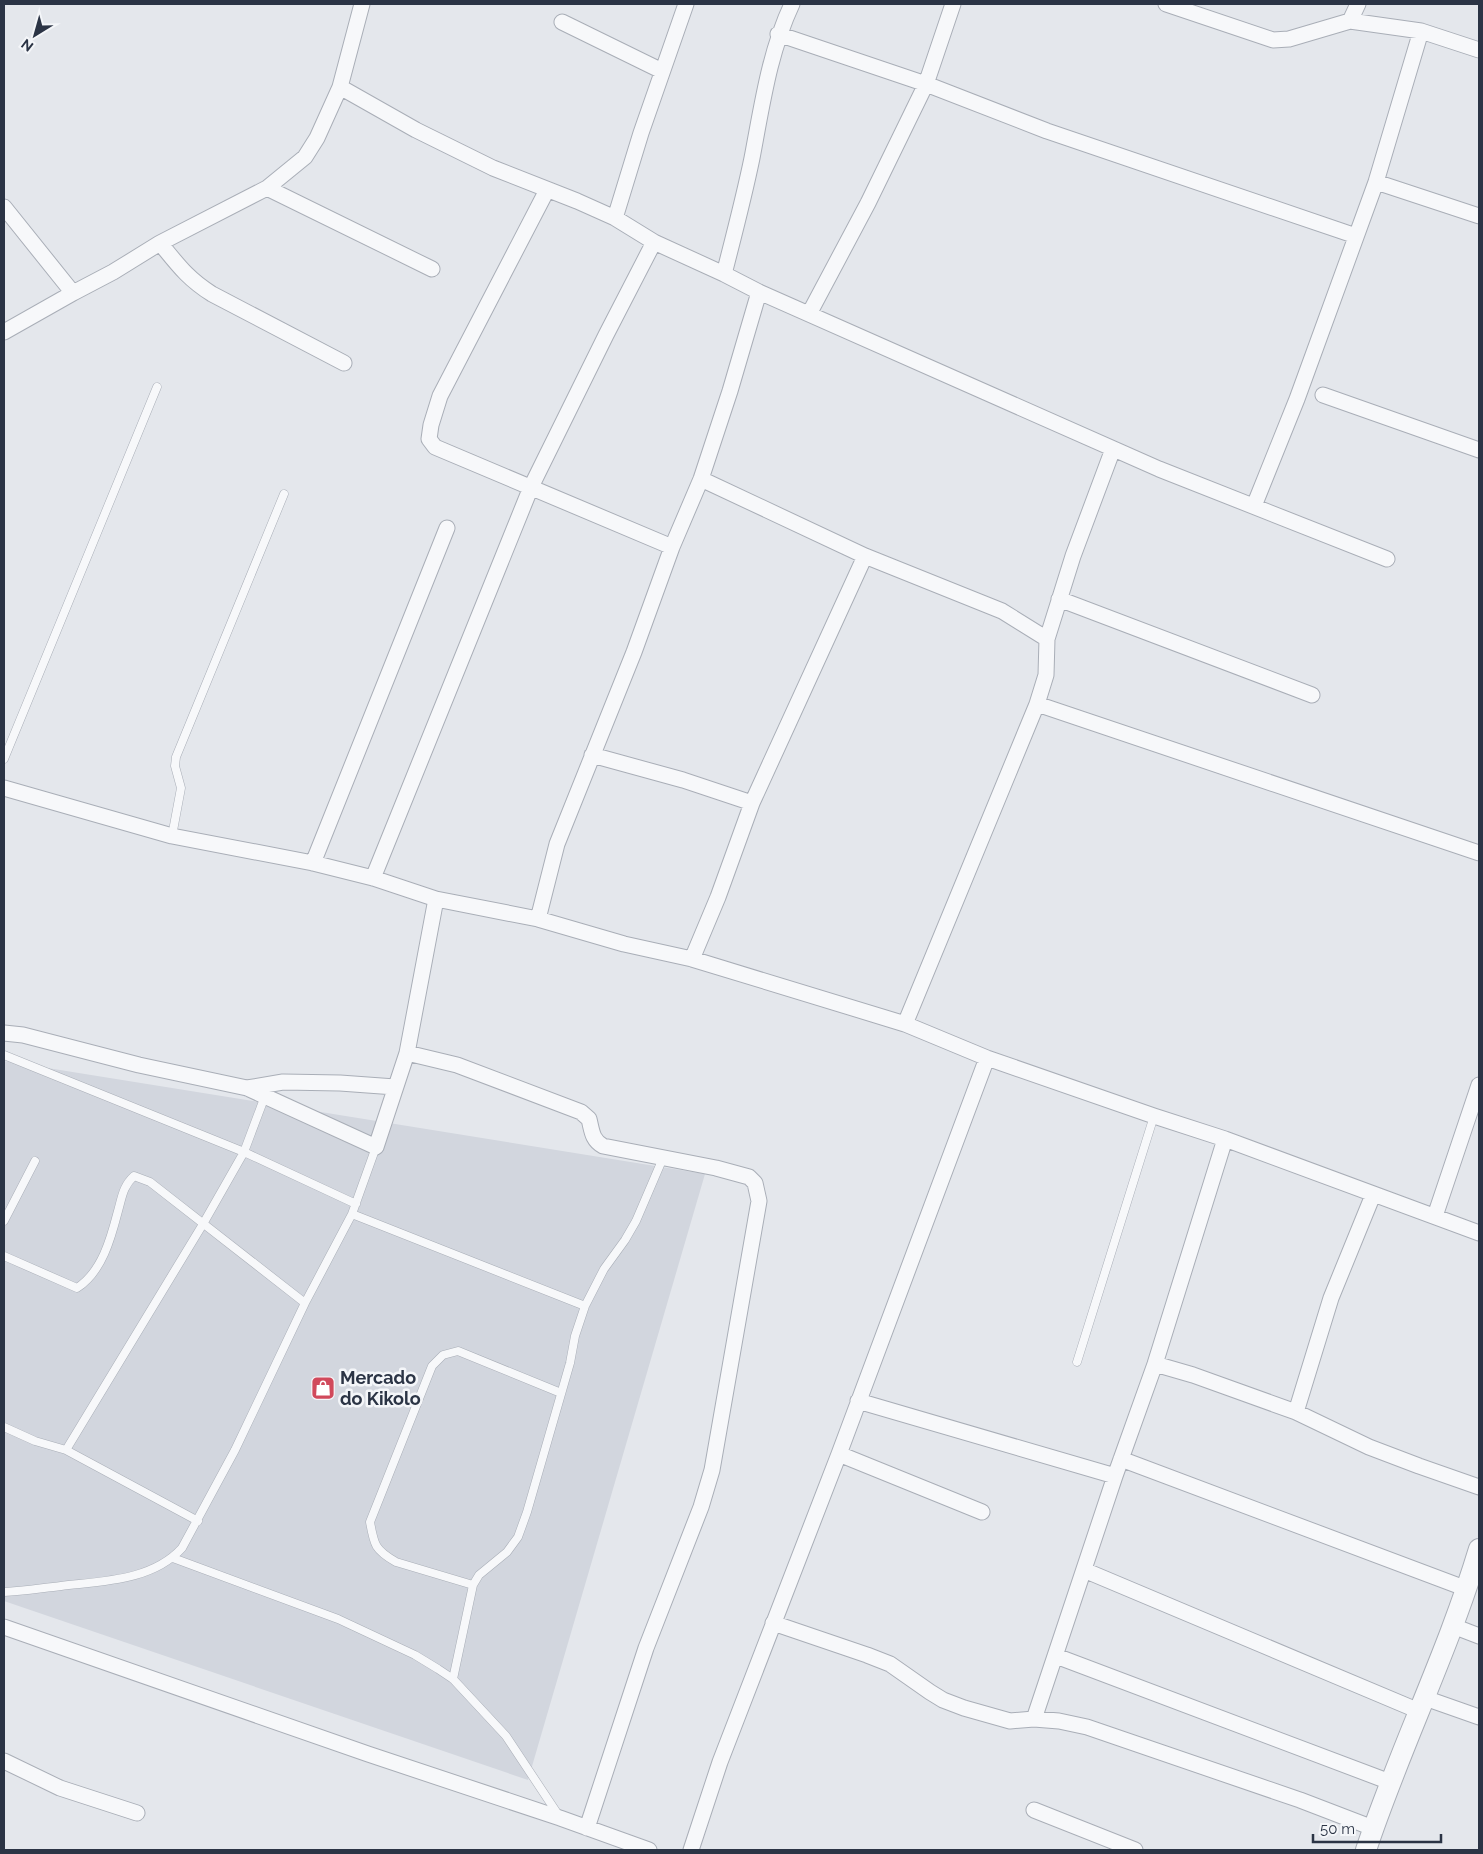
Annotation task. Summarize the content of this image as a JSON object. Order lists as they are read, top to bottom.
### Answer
{
  "places": {
    "shop": ["Mercado do Kikolo"]
  },
  "scale_bar": "50 m",
  "north": "bottom left"
}
